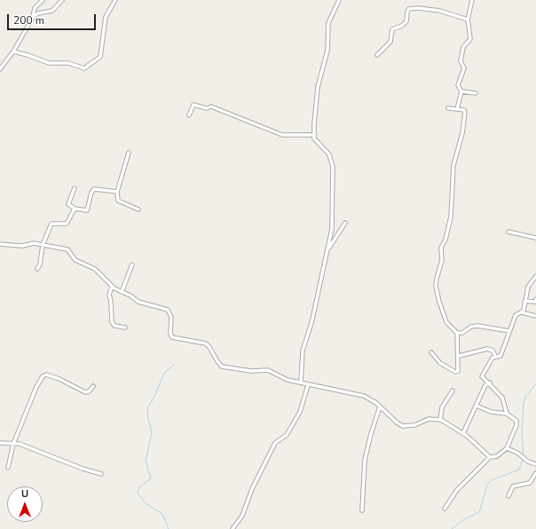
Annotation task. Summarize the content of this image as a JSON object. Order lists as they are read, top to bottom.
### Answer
{
  "scale_bar": "200 m",
  "north": "top"
}
